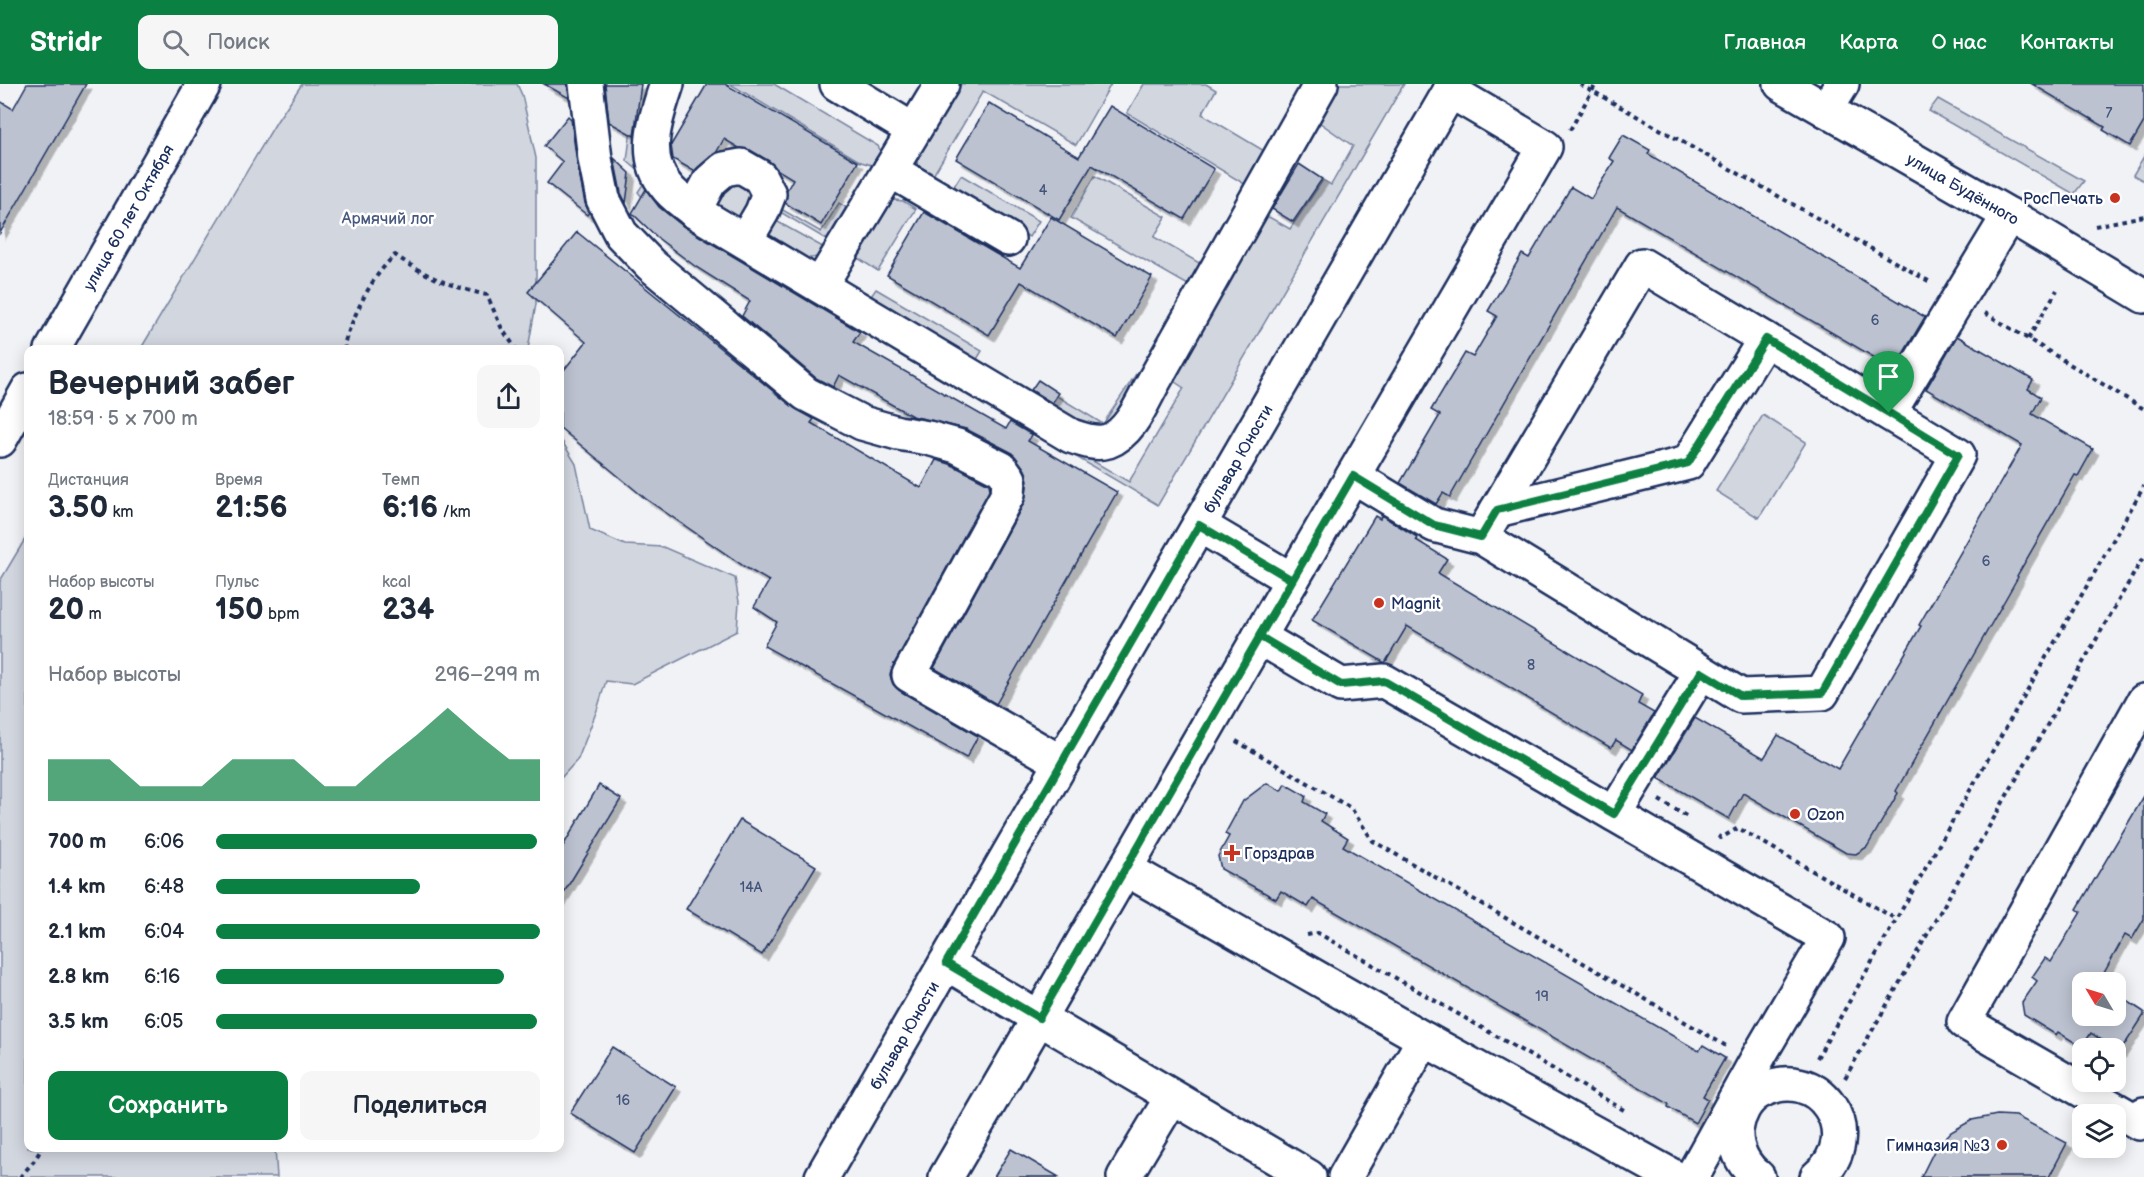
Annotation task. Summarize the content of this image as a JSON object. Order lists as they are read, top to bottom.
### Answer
{
  "streets": {
    "street": ["улица Будённого", "улица 60 лет Октября", "бульвар Юности"]
  },
  "parks": ["Армячий лог"],
  "places": {
    "other": [
      "РосПечать",
      "Magnit",
      "Ozon",
      "Гимназия №3"
    ],
    "health": ["Горздрав"]
  },
  "house_numbers": [
    "7",
    "4",
    "6",
    "6",
    "8",
    "14А",
    "19",
    "16"
  ],
  "north": "top left",
  "page": {
    "header": "Stridr",
    "search": "Поиск",
    "nav": [
      "Главная",
      "Карта",
      "О нас",
      "Контакты"
    ],
    "heading": ["Вечерний забег", "18:59 · 5 × 700 m"],
    "stats": [
      ["Дистанция", "3.50 km"],
      ["Время", "21:56"],
      ["Темп", "6:16 /km"],
      ["Набор высоты", "20 m"],
      ["Пульс", "150 bpm"],
      ["kcal", "234"]
    ],
    "chart": ["Набор высоты", "296–299 m"],
    "list": [
      {
        "name": "700 m",
        "note": "6:06"
      },
      {
        "name": "1.4 km",
        "note": "6:48"
      },
      {
        "name": "2.1 km",
        "note": "6:04"
      },
      {
        "name": "2.8 km",
        "note": "6:16"
      },
      {
        "name": "3.5 km",
        "note": "6:05"
      }
    ],
    "buttons": ["Сохранить", "Поделиться"]
  }
}
